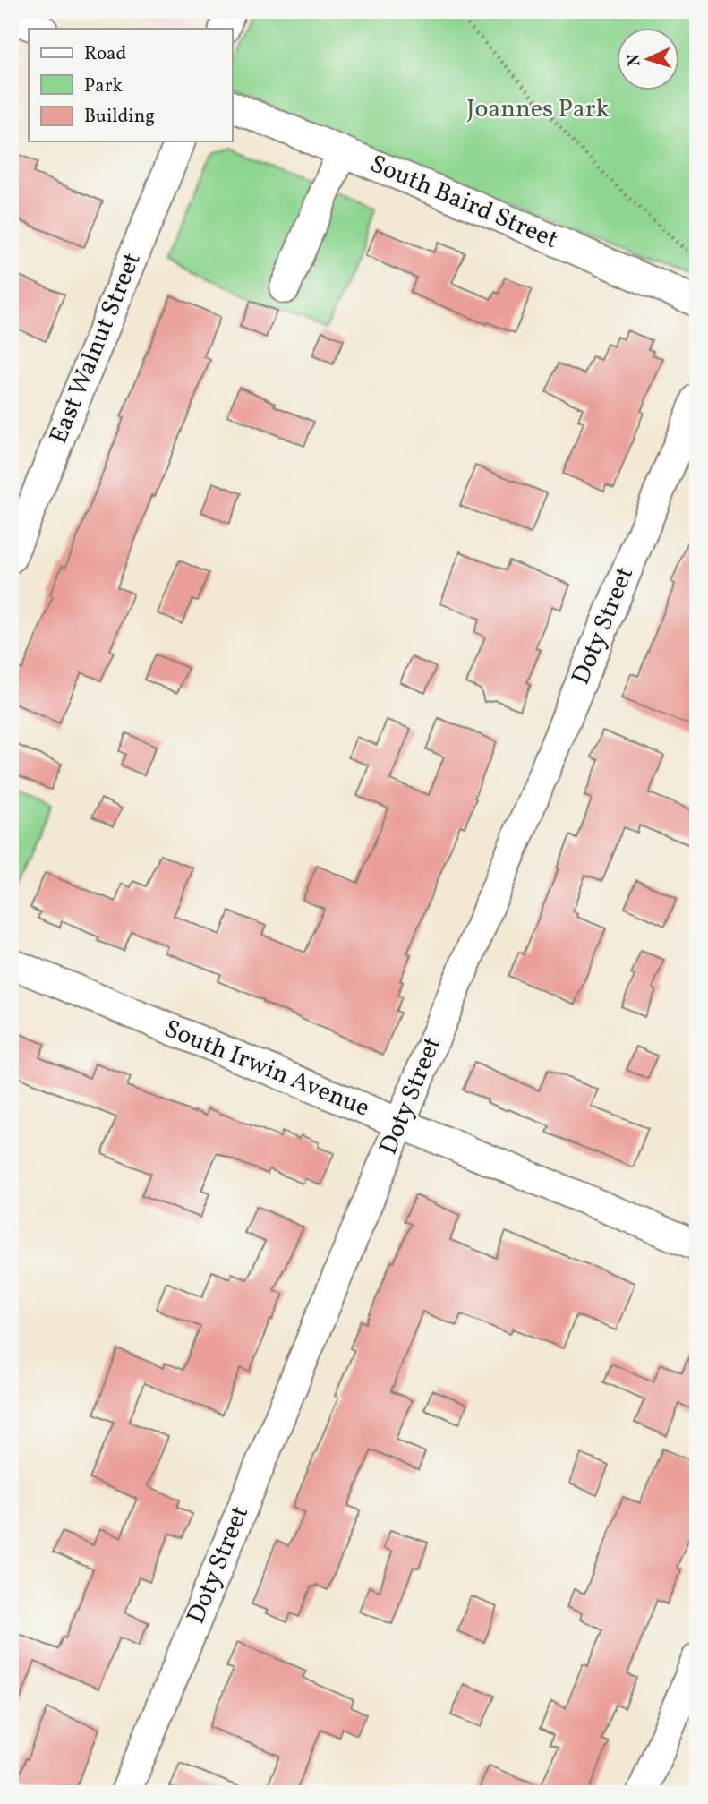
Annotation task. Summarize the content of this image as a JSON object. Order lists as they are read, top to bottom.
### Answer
{
  "streets": {
    "street": [
      "South Baird Street",
      "East Walnut Street",
      "Doty Street",
      "South Irwin Avenue"
    ]
  },
  "crossings": [
    ["Doty Street", "South Irwin Avenue"]
  ],
  "parks": ["Joannes Park"],
  "legend": ["Road", "Park", "Building"],
  "north": "left"
}
